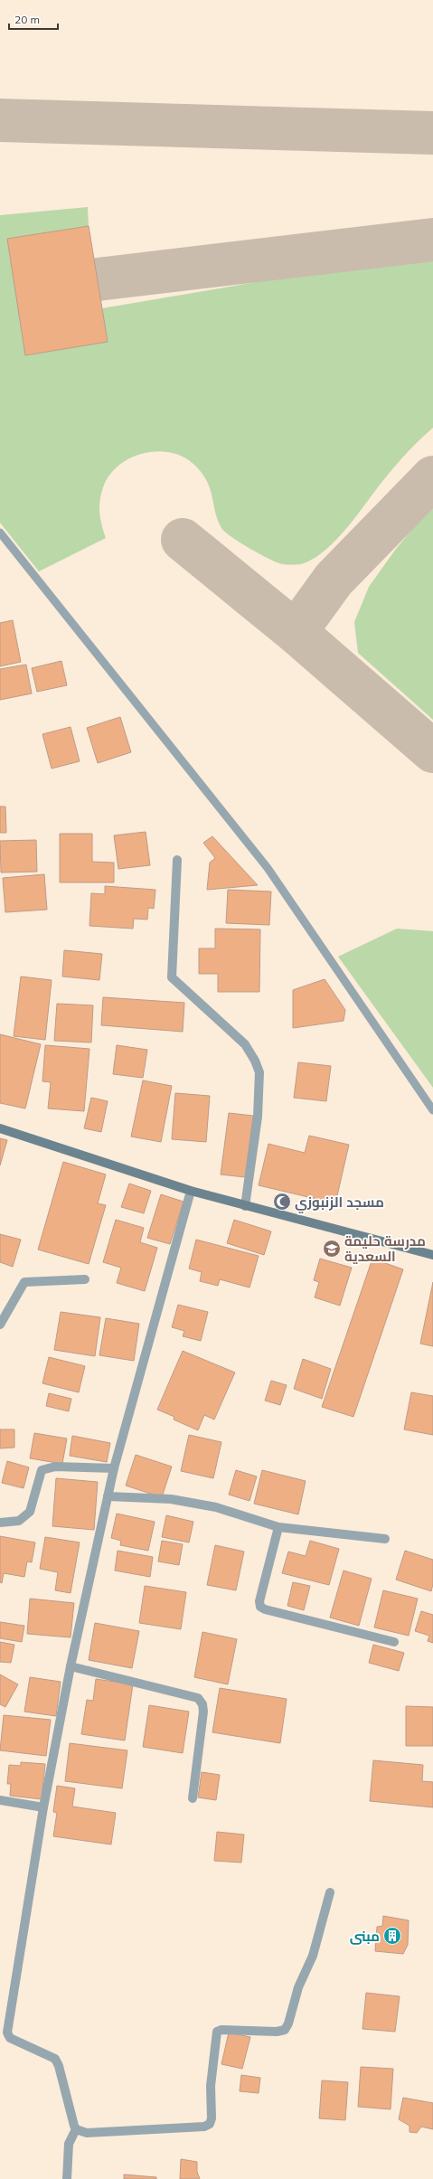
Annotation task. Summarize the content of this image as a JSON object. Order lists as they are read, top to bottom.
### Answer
{
  "places": {
    "mosque": ["مسجد الزنبوزي"],
    "school or university": ["مدرسة حليمة السعدية"],
    "building": ["مبنى"]
  },
  "scale_bar": "20 m"
}
